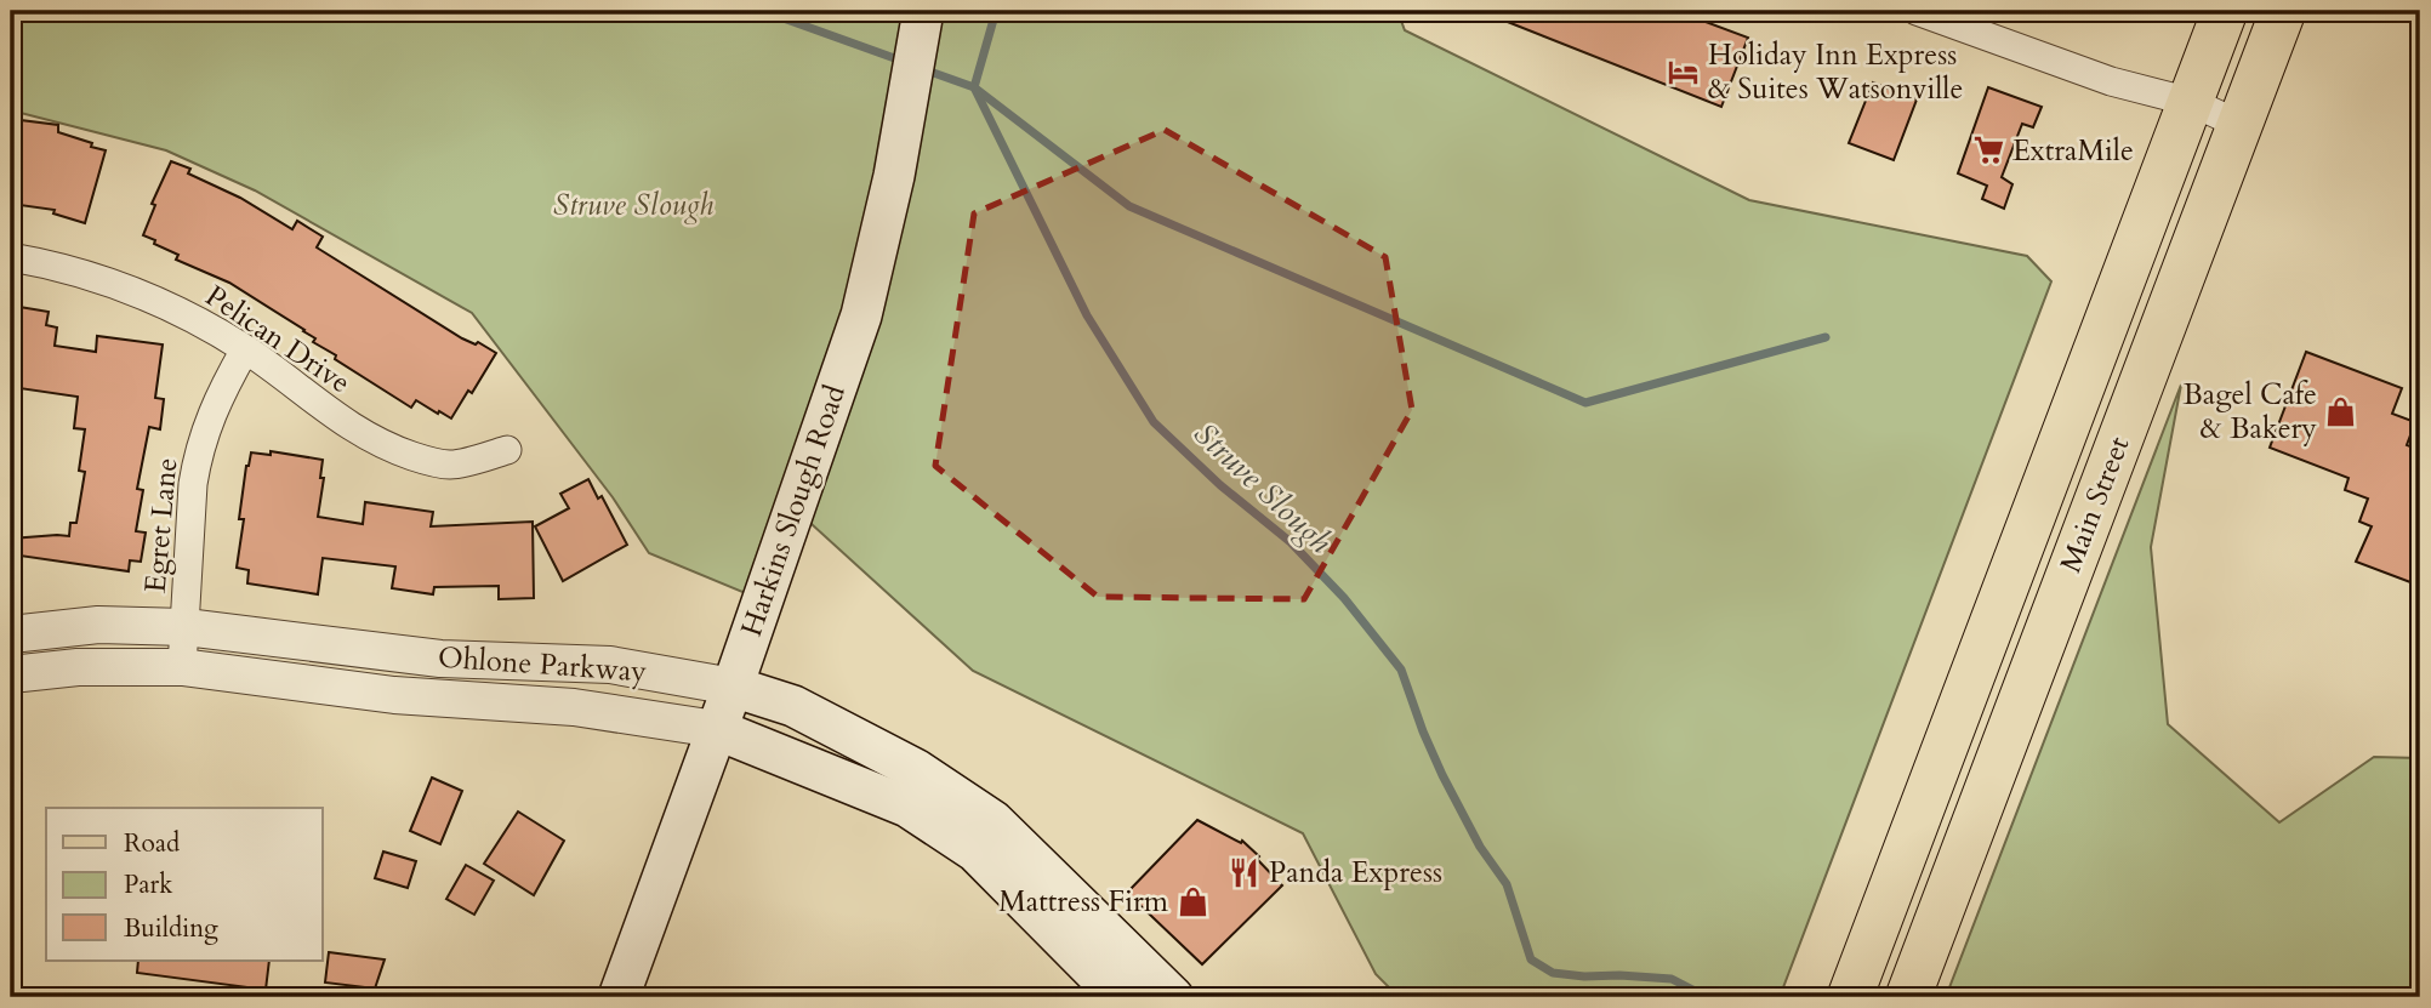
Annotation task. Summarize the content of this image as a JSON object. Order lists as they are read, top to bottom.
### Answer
{
  "streets": {
    "main road": ["Main Street", "Harkins Slough Road", "Ohlone Parkway"],
    "street": ["Pelican Drive", "Egret Lane"]
  },
  "crossings": [
    ["Pelican Drive", "Egret Lane"],
    ["Harkins Slough Road", "Ohlone Parkway"],
    ["Egret Lane", "Ohlone Parkway"]
  ],
  "water": ["Struve Slough"],
  "parks": ["Struve Slough"],
  "places": {
    "hotel": ["Holiday Inn Express & Suites Watsonville"],
    "supermarket": ["ExtraMile"],
    "shop": ["Bagel Cafe & Bakery", "Mattress Firm"],
    "restaurant": ["Panda Express"]
  },
  "legend": ["Road", "Park", "Building"]
}
